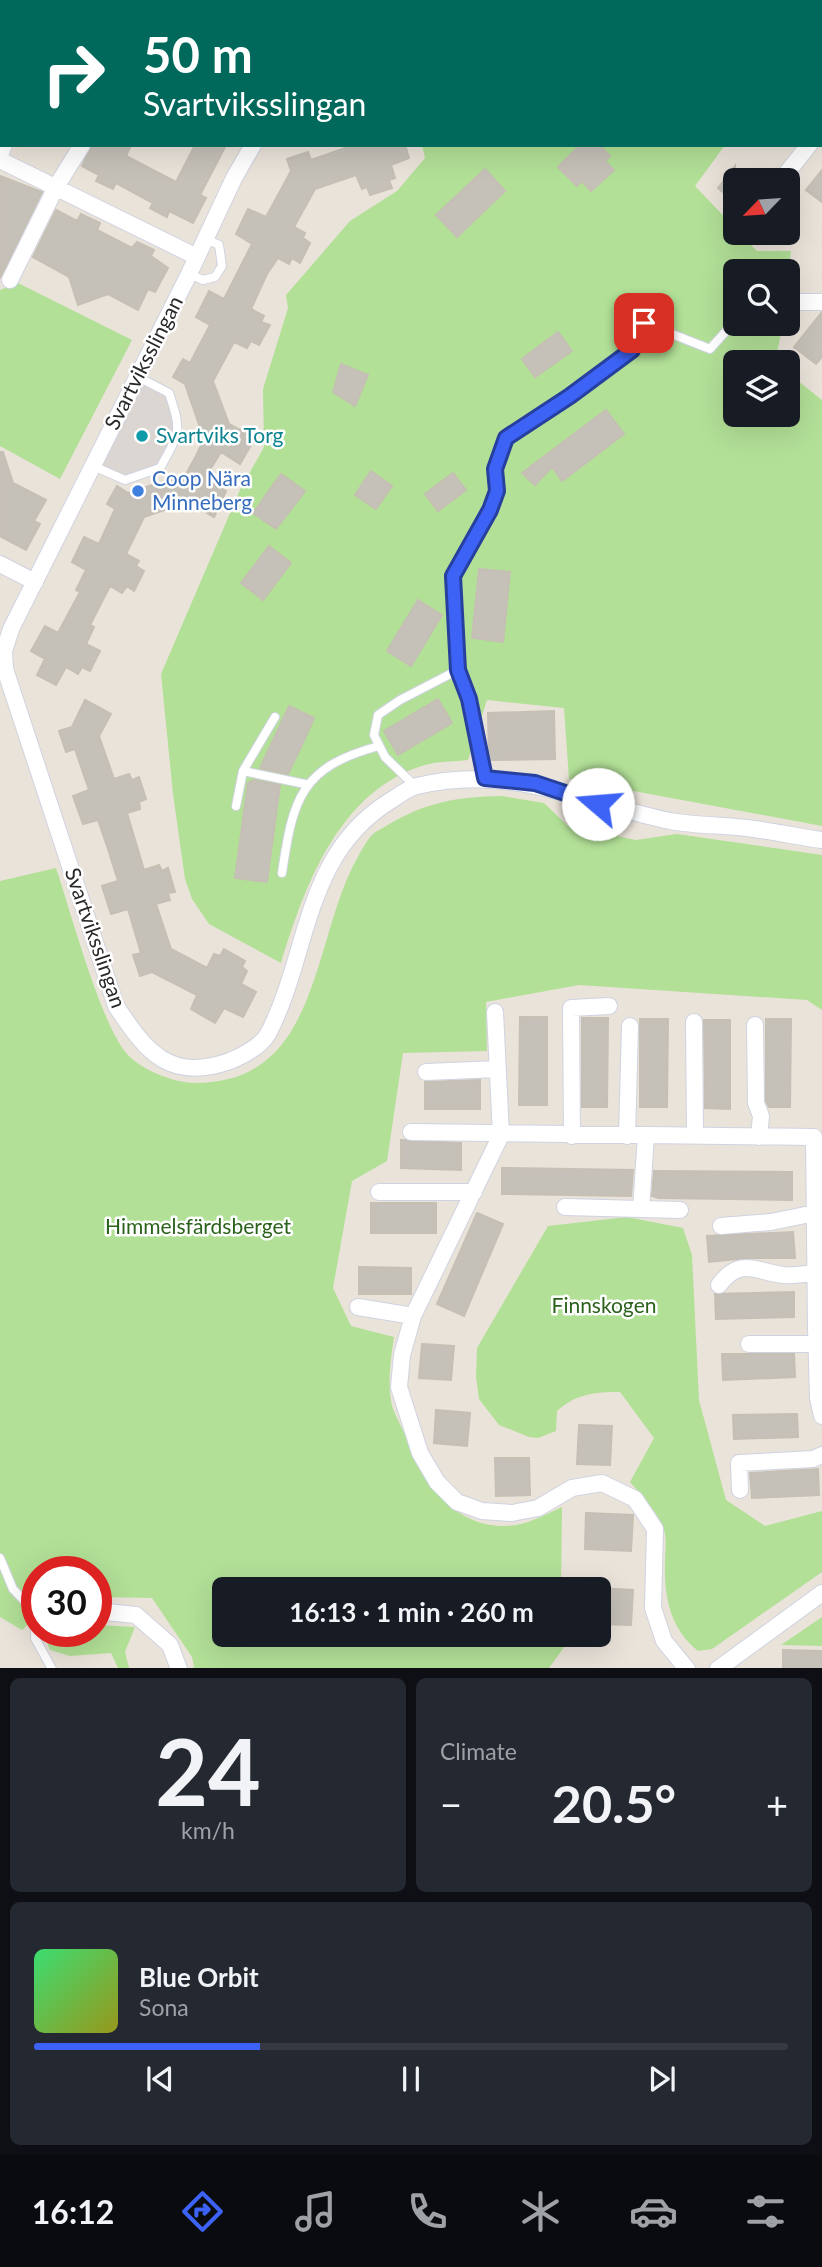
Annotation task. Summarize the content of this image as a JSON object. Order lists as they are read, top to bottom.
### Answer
{
  "streets": {
    "street": ["Svartviksslingan"]
  },
  "parks": ["Himmelsfärdsberget", "Finnskogen"],
  "places": ["Svartviks Torg", "Coop Nära Minneberg"],
  "north": "bottom left",
  "page": {
    "turn": ["50 m", "Svartviksslingan"],
    "limit": "30",
    "trip": "16:13 · 1 min · 260 m",
    "tile": [
      ["24", "km/h"],
      "Climate"
    ],
    "heat": ["−", "20.5°", "+"],
    "song": ["Blue Orbit", "Sona"],
    "tabs": "16:12"
  }
}
